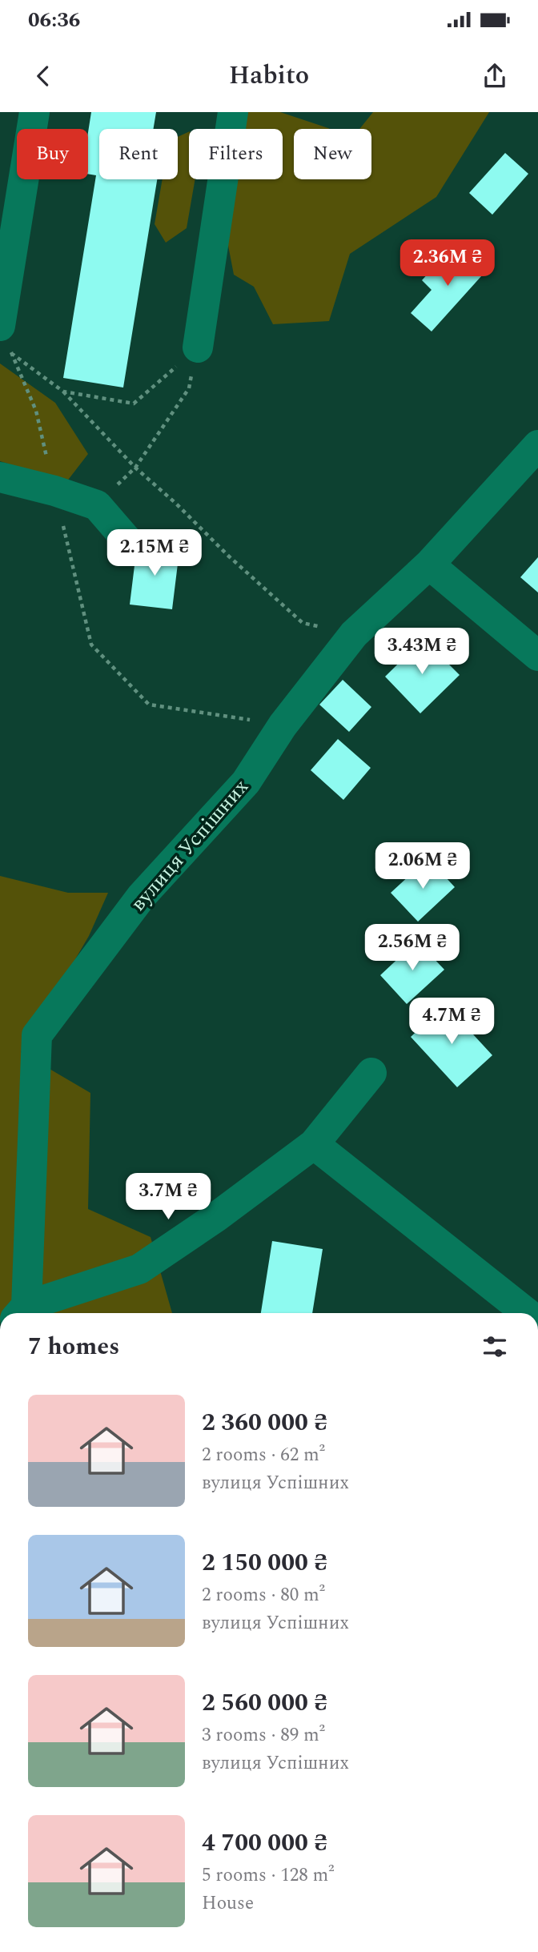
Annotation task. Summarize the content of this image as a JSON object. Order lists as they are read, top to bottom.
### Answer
{
  "streets": {
    "street": ["вулиця Успішних"]
  },
  "page": {
    "status": "06:36",
    "header": "Habito",
    "chip": [
      "Buy",
      "Rent",
      "Filters",
      "New"
    ],
    "price": [
      "2.36M ₴",
      "2.15M ₴",
      "3.43M ₴",
      "2.06M ₴",
      "2.56M ₴",
      "4.7M ₴",
      "3.7M ₴"
    ],
    "heading": "7 homes",
    "list": [
      {
        "name": "2 360 000 ₴",
        "note": "2 rooms · 62 m² · вулиця Успішних"
      },
      {
        "name": "2 150 000 ₴",
        "note": "2 rooms · 80 m² · вулиця Успішних"
      },
      {
        "name": "2 560 000 ₴",
        "note": "3 rooms · 89 m² · вулиця Успішних"
      },
      {
        "name": "4 700 000 ₴",
        "note": "5 rooms · 128 m² · House"
      }
    ]
  }
}
